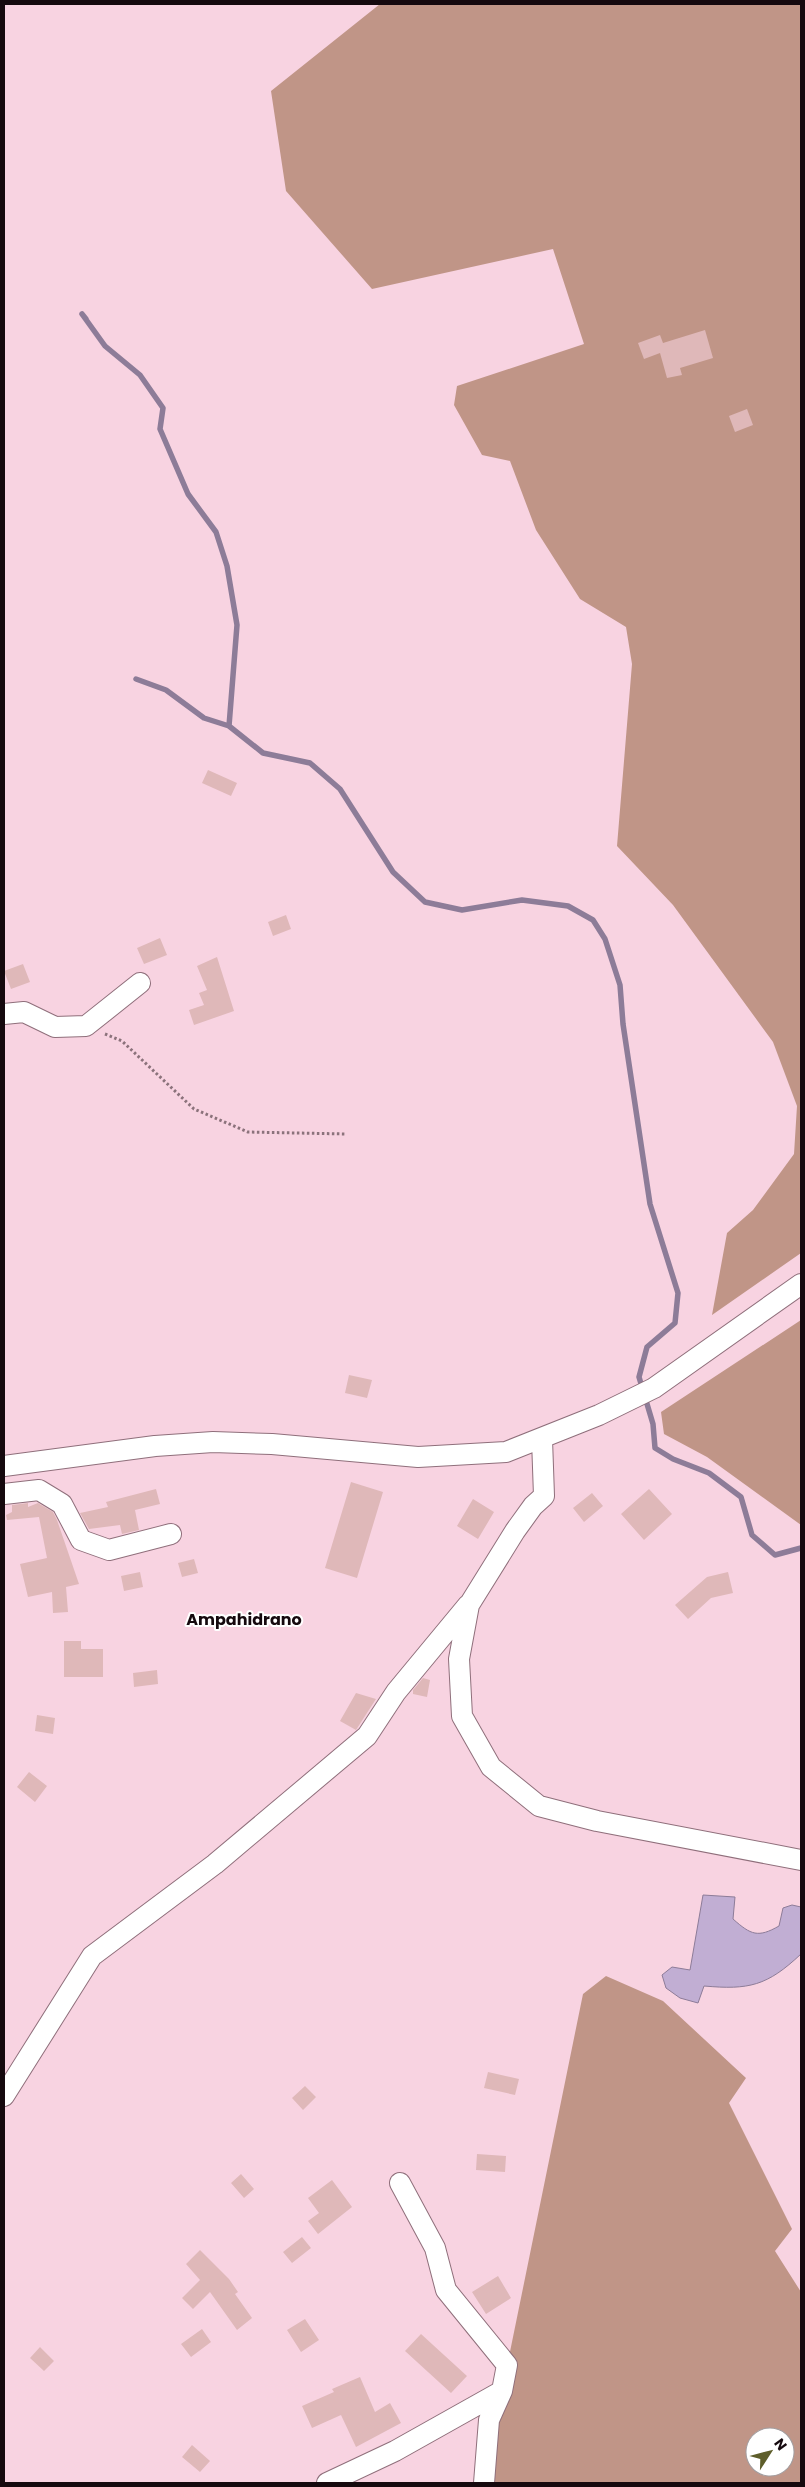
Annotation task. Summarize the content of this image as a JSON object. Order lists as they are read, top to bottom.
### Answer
{
  "districts": ["Ampahidrano"],
  "north": "top right"
}
